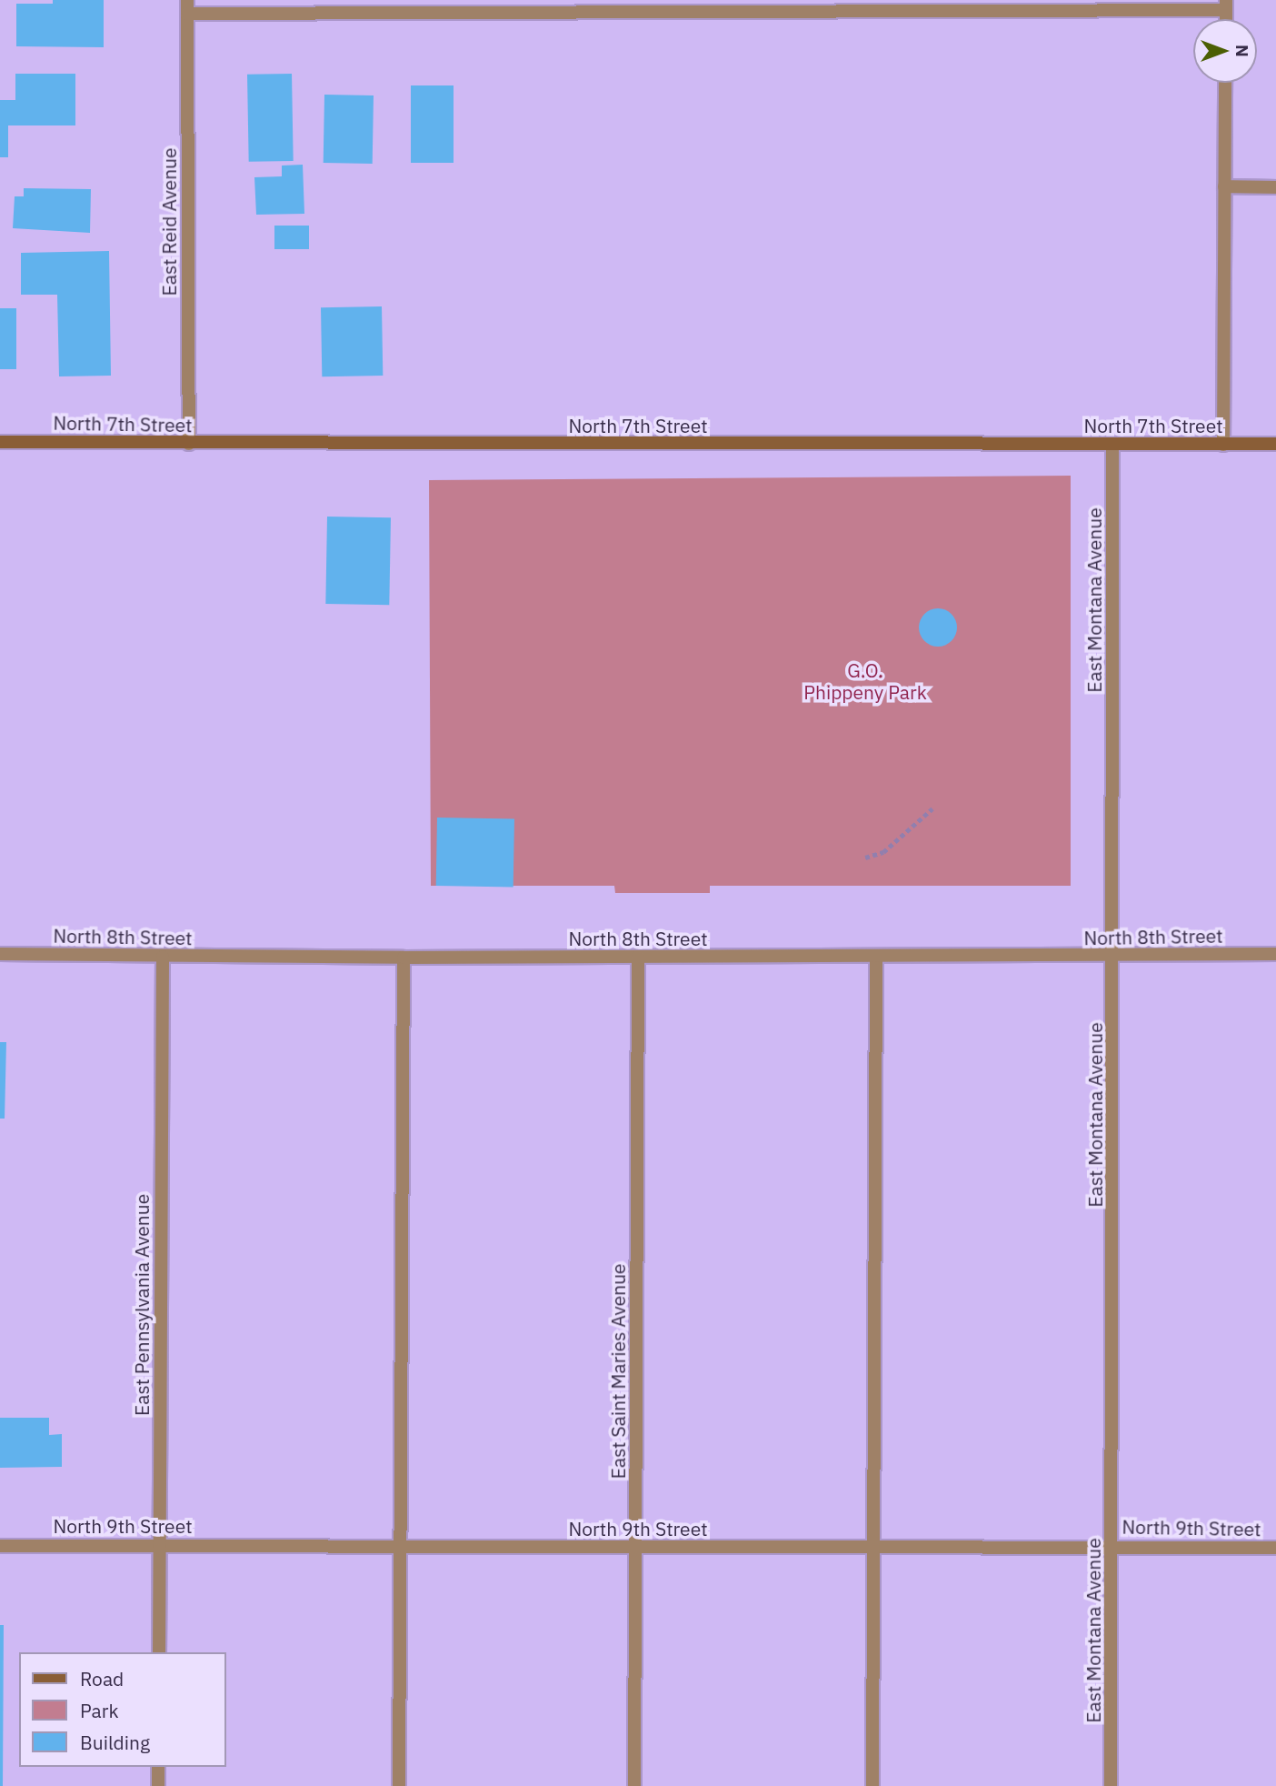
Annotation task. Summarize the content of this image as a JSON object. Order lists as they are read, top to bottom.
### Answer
{
  "streets": {
    "street": [
      "East Reid Avenue",
      "North 7th Street",
      "East Montana Avenue",
      "North 8th Street",
      "East Pennsylvania Avenue",
      "East Saint Maries Avenue",
      "North 9th Street"
    ]
  },
  "crossings": [
    ["East Reid Avenue", "North 7th Street"],
    ["North 7th Street", "East Montana Avenue"],
    ["East Montana Avenue", "North 8th Street"],
    ["East Montana Avenue", "North 9th Street"],
    ["North 8th Street", "East Pennsylvania Avenue"],
    ["North 8th Street", "East Saint Maries Avenue"],
    ["East Pennsylvania Avenue", "North 9th Street"],
    ["East Saint Maries Avenue", "North 9th Street"]
  ],
  "parks": ["G.O. Phippeny Park"],
  "legend": ["Road", "Park", "Building"],
  "north": "right"
}
